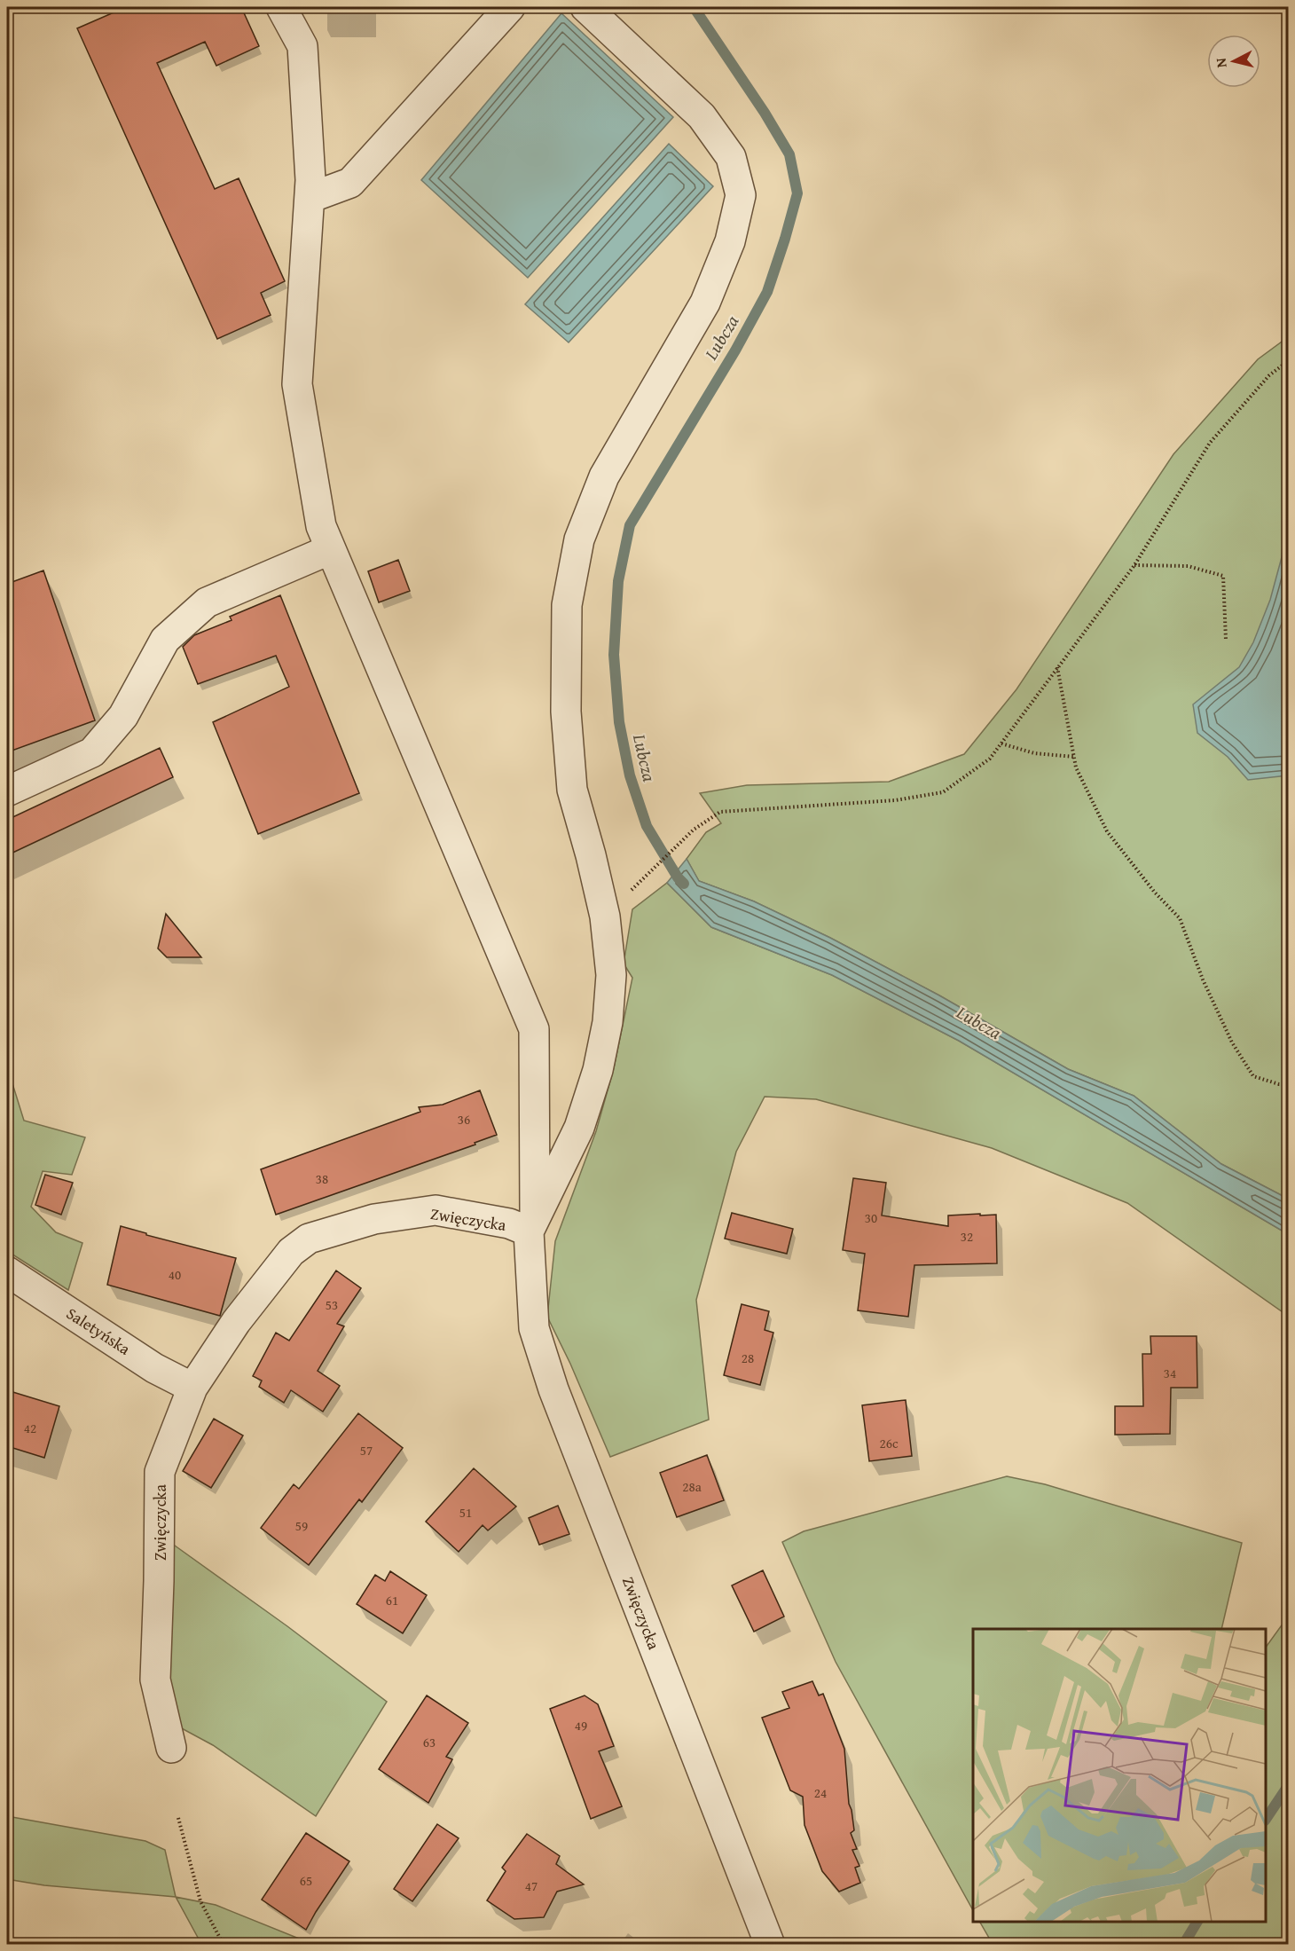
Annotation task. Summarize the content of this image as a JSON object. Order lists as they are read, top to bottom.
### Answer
{
  "streets": {
    "street": ["Zwięczycka", "Saletyńska"]
  },
  "crossings": [
    ["Zwięczycka", "Saletyńska"]
  ],
  "water": ["Lubcza"],
  "house_numbers": [
    "36",
    "38",
    "30",
    "32",
    "40",
    "53",
    "28",
    "34",
    "42",
    "26c",
    "57",
    "28a",
    "51",
    "59",
    "61",
    "49",
    "63",
    "24",
    "65",
    "47"
  ],
  "north": "left"
}
